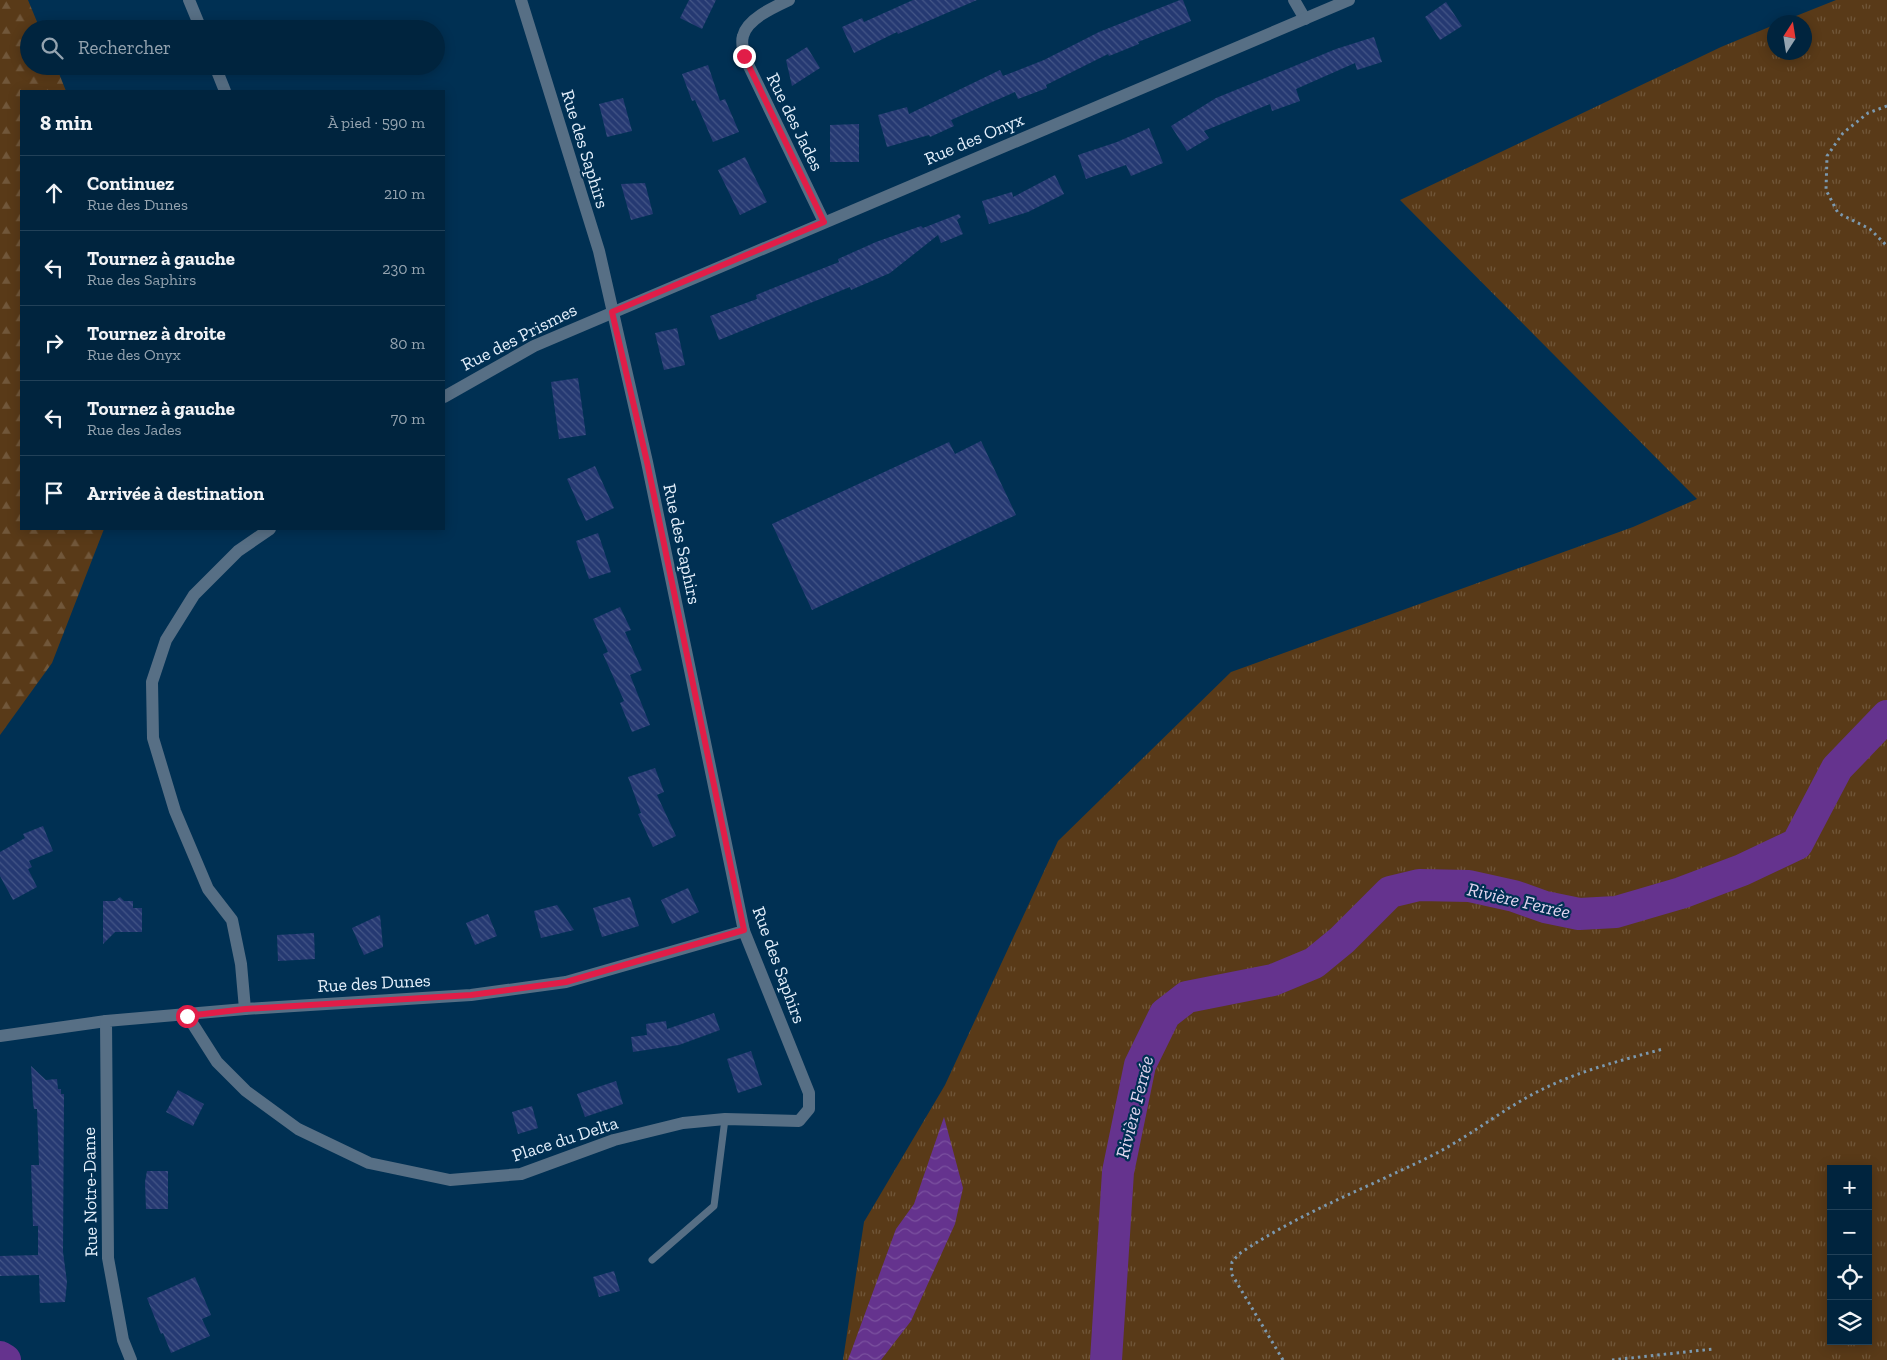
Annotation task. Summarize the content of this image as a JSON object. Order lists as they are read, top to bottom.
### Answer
{
  "streets": {
    "street": [
      "Rue des Jades",
      "Rue des Onyx",
      "Rue des Saphirs",
      "Rue des Prismes",
      "Rue des Dunes",
      "Place du Delta",
      "Rue Notre-Dame"
    ]
  },
  "crossings": [
    ["Rue des Jades", "Rue des Onyx"],
    ["Rue des Onyx", "Rue des Saphirs"],
    ["Rue des Onyx", "Rue des Prismes"],
    ["Rue des Saphirs", "Rue des Prismes"],
    ["Rue des Saphirs", "Rue des Dunes"],
    ["Rue des Saphirs", "Place du Delta"],
    ["Rue des Dunes", "Place du Delta"],
    ["Rue des Dunes", "Rue Notre-Dame"]
  ],
  "water": ["Rivière Ferrée"],
  "north": "top",
  "page": {
    "search": "Rechercher",
    "heading": ["8 min", "À pied · 590 m"],
    "list": [
      ["Continuez", "Rue des Dunes", "210 m"],
      ["Tournez à gauche", "Rue des Saphirs", "230 m"],
      ["Tournez à droite", "Rue des Onyx", "80 m"],
      ["Tournez à gauche", "Rue des Jades", "70 m"],
      "Arrivée à destination"
    ],
    "map_buttons": ["+", "−"]
  }
}
